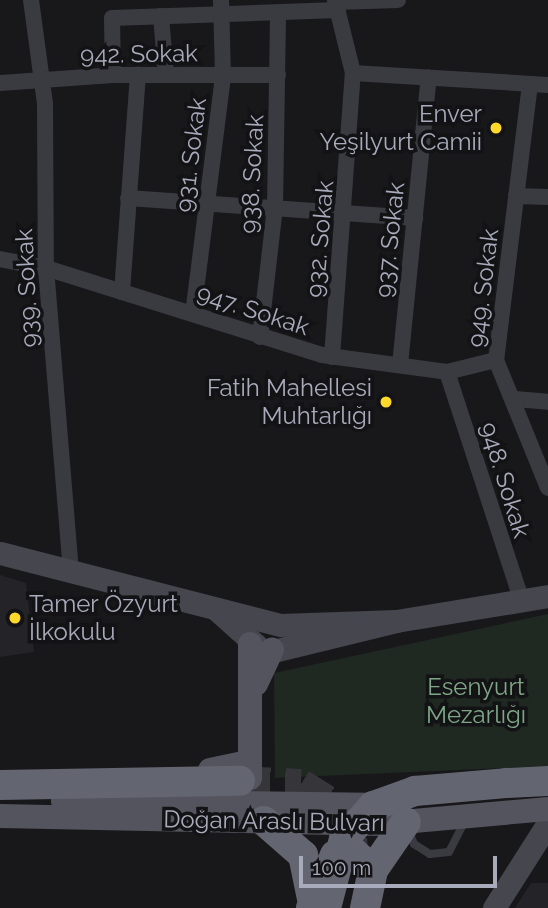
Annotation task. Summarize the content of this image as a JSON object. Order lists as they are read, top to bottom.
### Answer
{
  "streets": {
    "main road": ["Doğan Araslı Bulvarı"],
    "street": [
      "942. Sokak",
      "931. Sokak",
      "938. Sokak",
      "932. Sokak",
      "937. Sokak",
      "939. Sokak",
      "949. Sokak",
      "947. Sokak",
      "948. Sokak"
    ]
  },
  "crossings": [
    ["942. Sokak", "931. Sokak"],
    ["942. Sokak", "938. Sokak"],
    ["942. Sokak", "939. Sokak"],
    ["931. Sokak", "947. Sokak"],
    ["938. Sokak", "947. Sokak"],
    ["932. Sokak", "947. Sokak"],
    ["937. Sokak", "947. Sokak"],
    ["939. Sokak", "947. Sokak"],
    ["949. Sokak", "947. Sokak"],
    ["947. Sokak", "948. Sokak"]
  ],
  "parks": ["Esenyurt Mezarlığı"],
  "places": ["Enver Yeşilyurt Camii", "Fatih Mahellesi Muhtarlığı", "Tamer Özyurt İlkokulu"],
  "scale_bar": "100 m"
}
